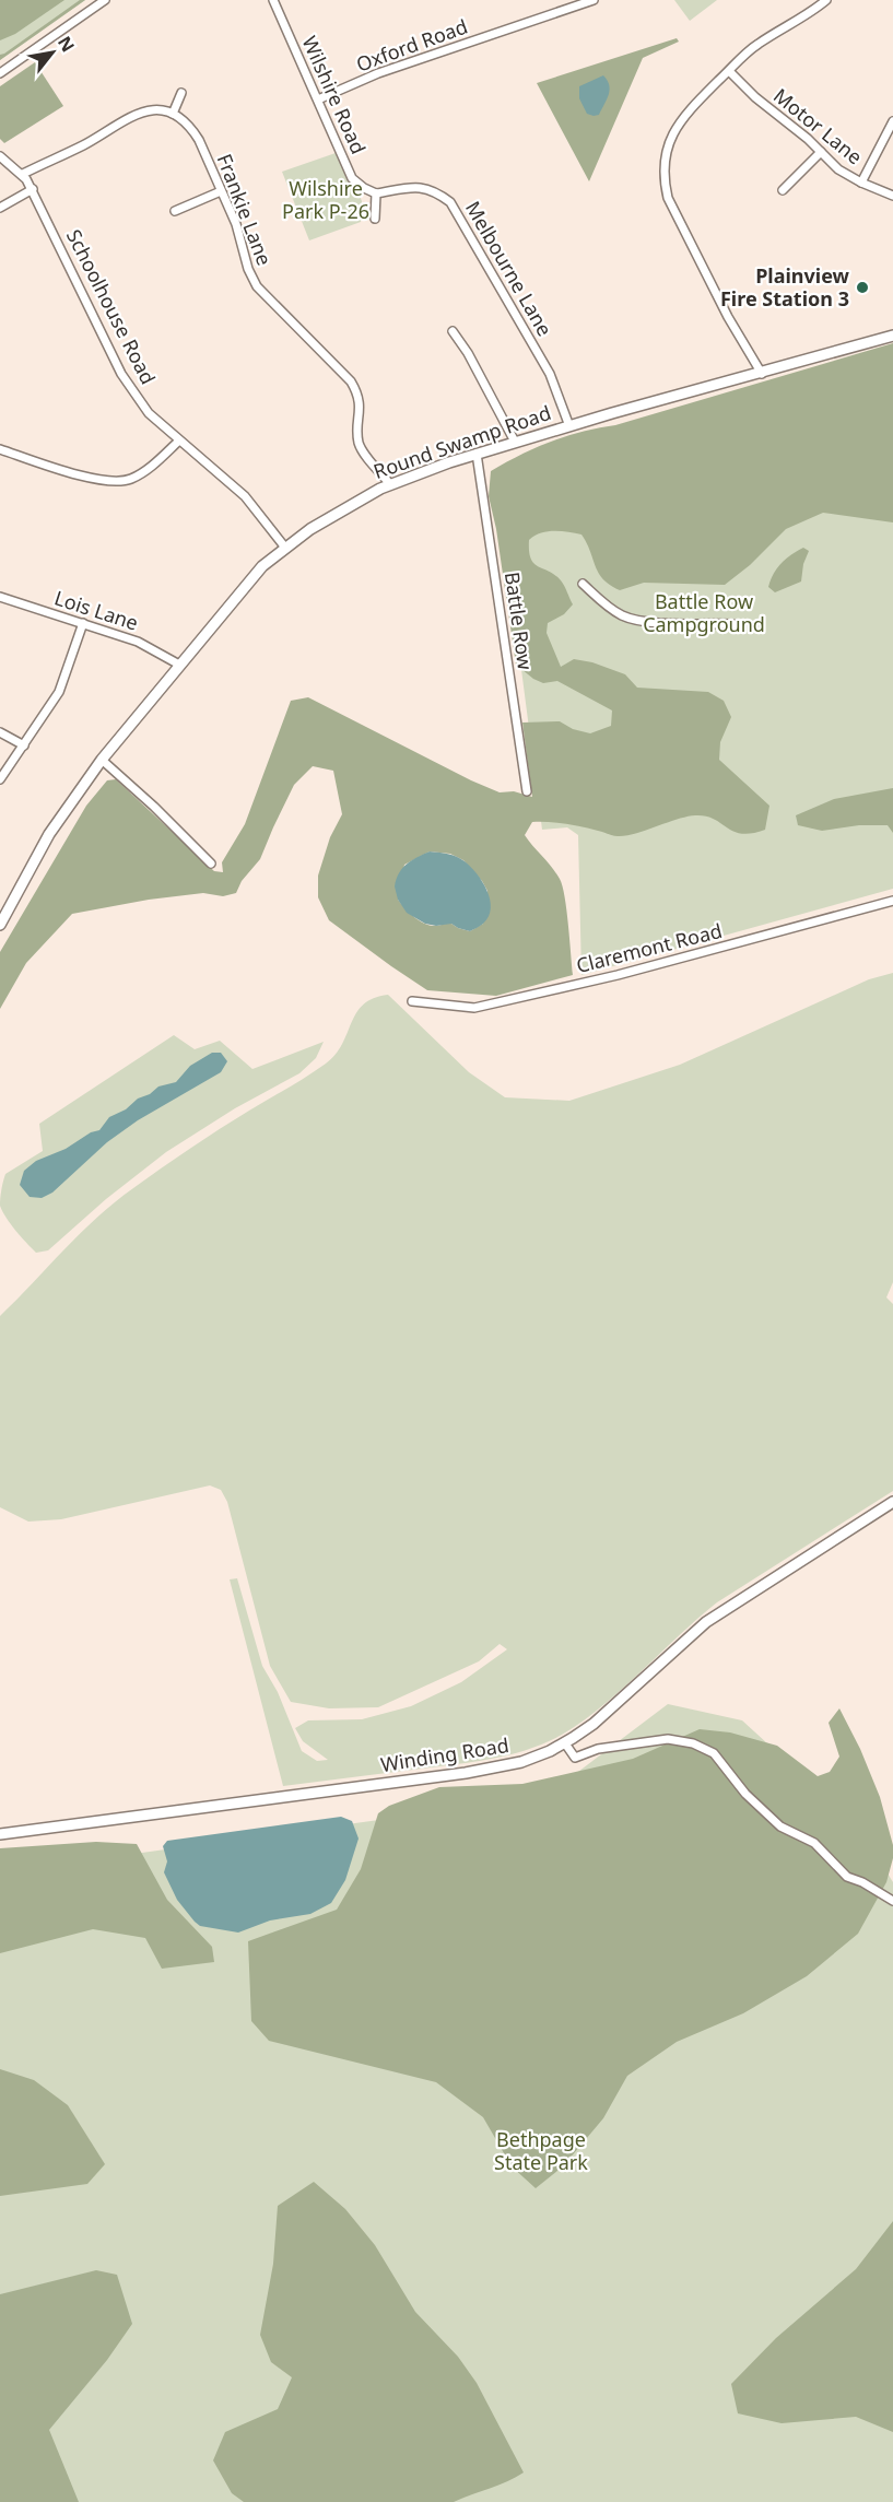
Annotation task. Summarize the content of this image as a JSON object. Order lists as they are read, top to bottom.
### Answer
{
  "streets": {
    "main road": ["Round Swamp Road", "Winding Road"],
    "street": [
      "Oxford Road",
      "Wilshire Road",
      "Motor Lane",
      "Frankie Lane",
      "Melbourne Lane",
      "Schoolhouse Road",
      "Lois Lane",
      "Battle Row",
      "Claremont Road"
    ]
  },
  "crossings": [
    ["Oxford Road", "Wilshire Road"],
    ["Wilshire Road", "Melbourne Lane"],
    ["Frankie Lane", "Round Swamp Road"],
    ["Melbourne Lane", "Round Swamp Road"],
    ["Schoolhouse Road", "Round Swamp Road"],
    ["Round Swamp Road", "Lois Lane"],
    ["Round Swamp Road", "Battle Row"]
  ],
  "parks": ["Wilshire Park P-26", "Battle Row Campground", "Bethpage State Park"],
  "places": ["Plainview Fire Station 3"],
  "north": "top right"
}
